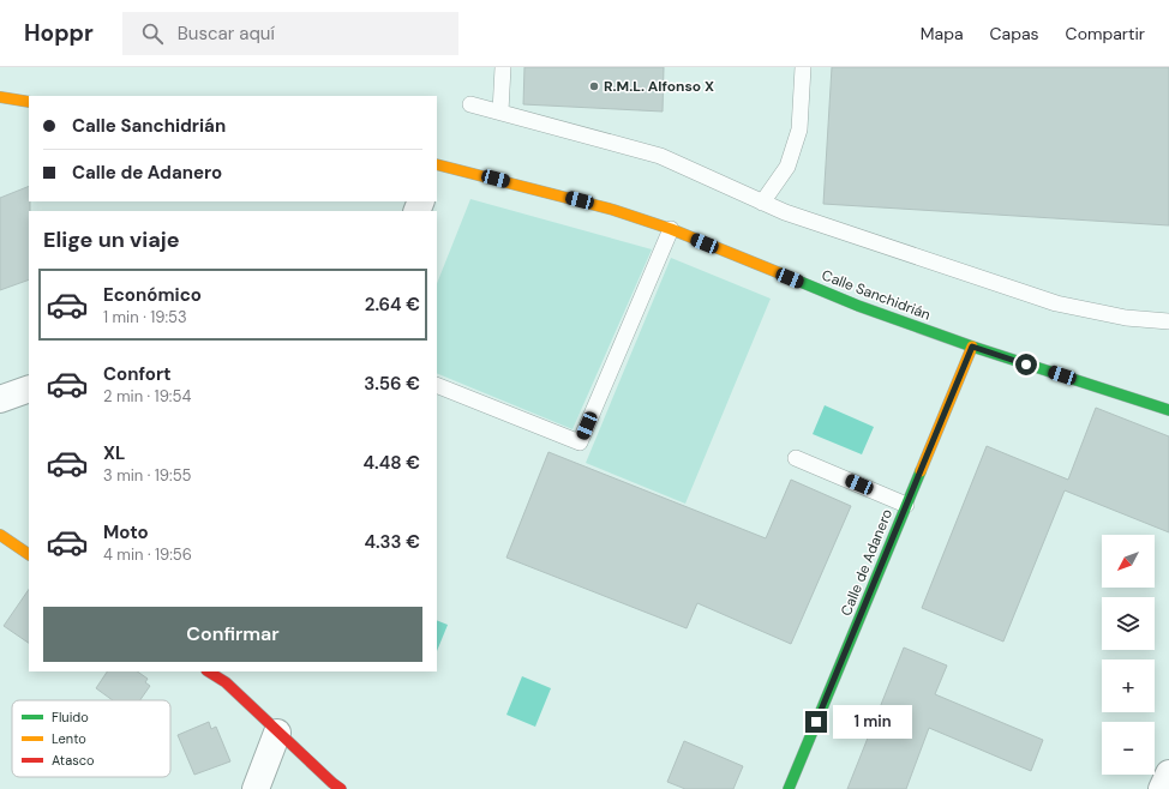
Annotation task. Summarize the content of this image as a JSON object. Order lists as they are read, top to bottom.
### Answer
{
  "streets": {
    "street": ["Calle Sanchidrián", "Calle de Adanero"]
  },
  "crossings": [
    ["Calle Sanchidrián", "Calle de Adanero"]
  ],
  "places": ["R.M.L. Alfonso X"],
  "legend": ["Fluido", "Lento", "Atasco"],
  "north": "bottom left",
  "page": {
    "header": "Hoppr",
    "search": "Buscar aquí",
    "nav": ["Mapa", "Capas", "Compartir"],
    "banner": ["Calle Sanchidrián", "Calle de Adanero"],
    "heading": "Elige un viaje",
    "list": [
      {
        "name": "Económico",
        "note": "1 min · 19:53",
        "value": "2.64 €"
      },
      {
        "name": "Confort",
        "note": "2 min · 19:54",
        "value": "3.56 €"
      },
      {
        "name": "XL",
        "note": "3 min · 19:55",
        "value": "4.48 €"
      },
      {
        "name": "Moto",
        "note": "4 min · 19:56",
        "value": "4.33 €"
      }
    ],
    "map_buttons": ["+", "−"],
    "buttons": "Confirmar",
    "bubble": "1 min"
  }
}
